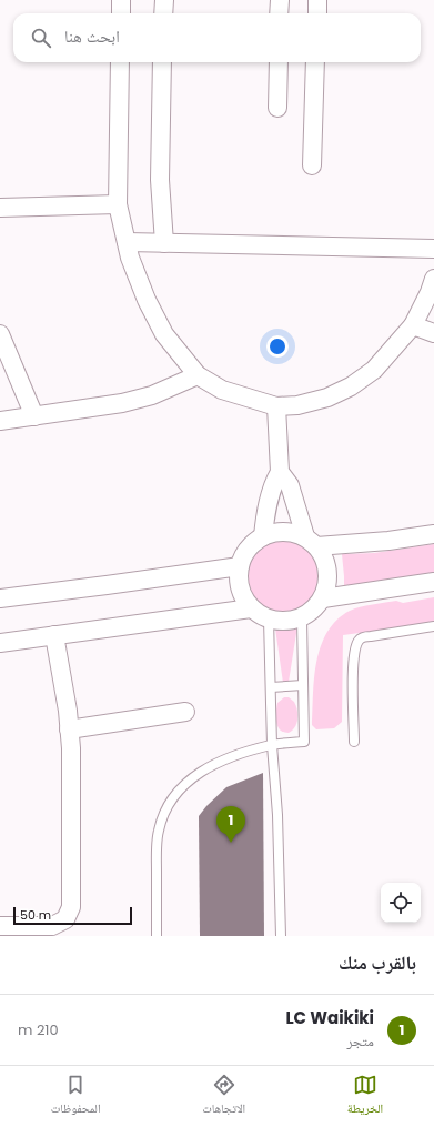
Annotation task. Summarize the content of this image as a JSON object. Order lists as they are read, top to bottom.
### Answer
{
  "scale_bar": "50 m",
  "page": {
    "search": "ابحث هنا",
    "pins": "1",
    "scale": "50 m",
    "heading": "بالقرب منك",
    "list": [
      {
        "mark": "1",
        "name": "LC Waikiki",
        "note": "متجر",
        "value": "210 m"
      }
    ],
    "nav": ["الخريطة", "الاتجاهات", "المحفوظات"]
  }
}
